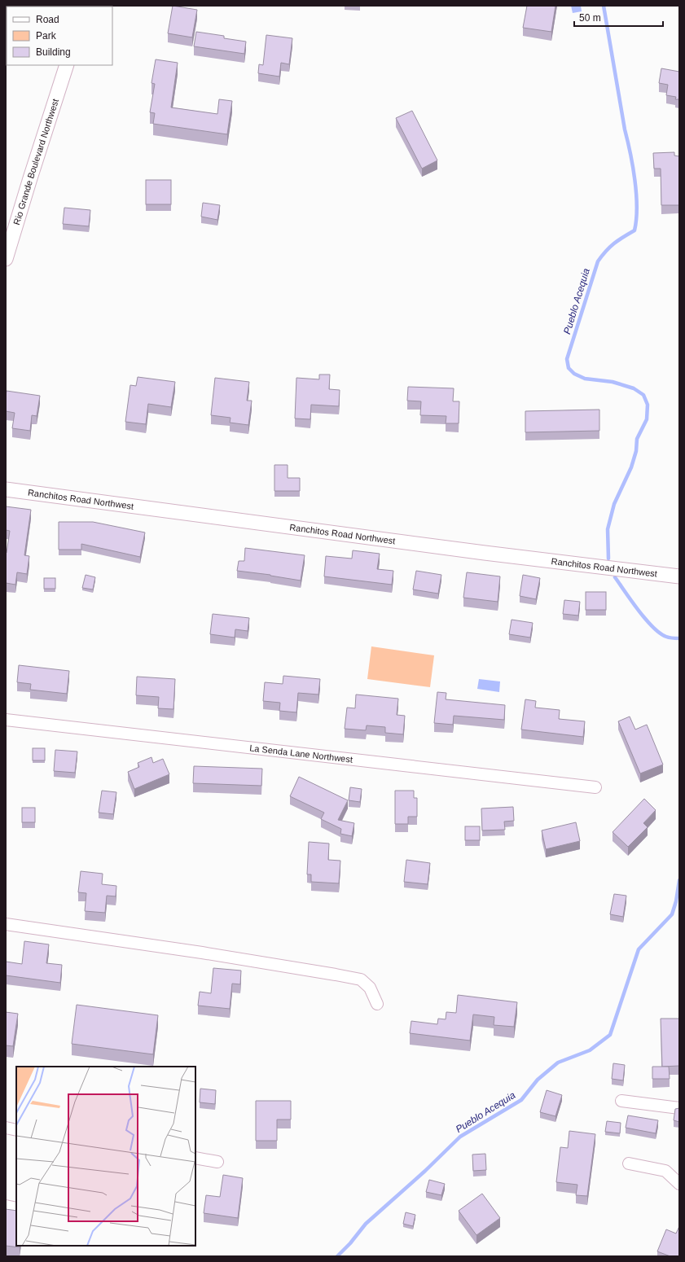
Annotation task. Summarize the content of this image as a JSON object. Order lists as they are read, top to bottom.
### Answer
{
  "streets": {
    "street": ["Rio Grande Boulevard Northwest", "Ranchitos Road Northwest", "La Senda Lane Northwest"]
  },
  "water": ["Pueblo Acequia"],
  "legend": ["Road", "Park", "Building"],
  "scale_bar": "50 m"
}
